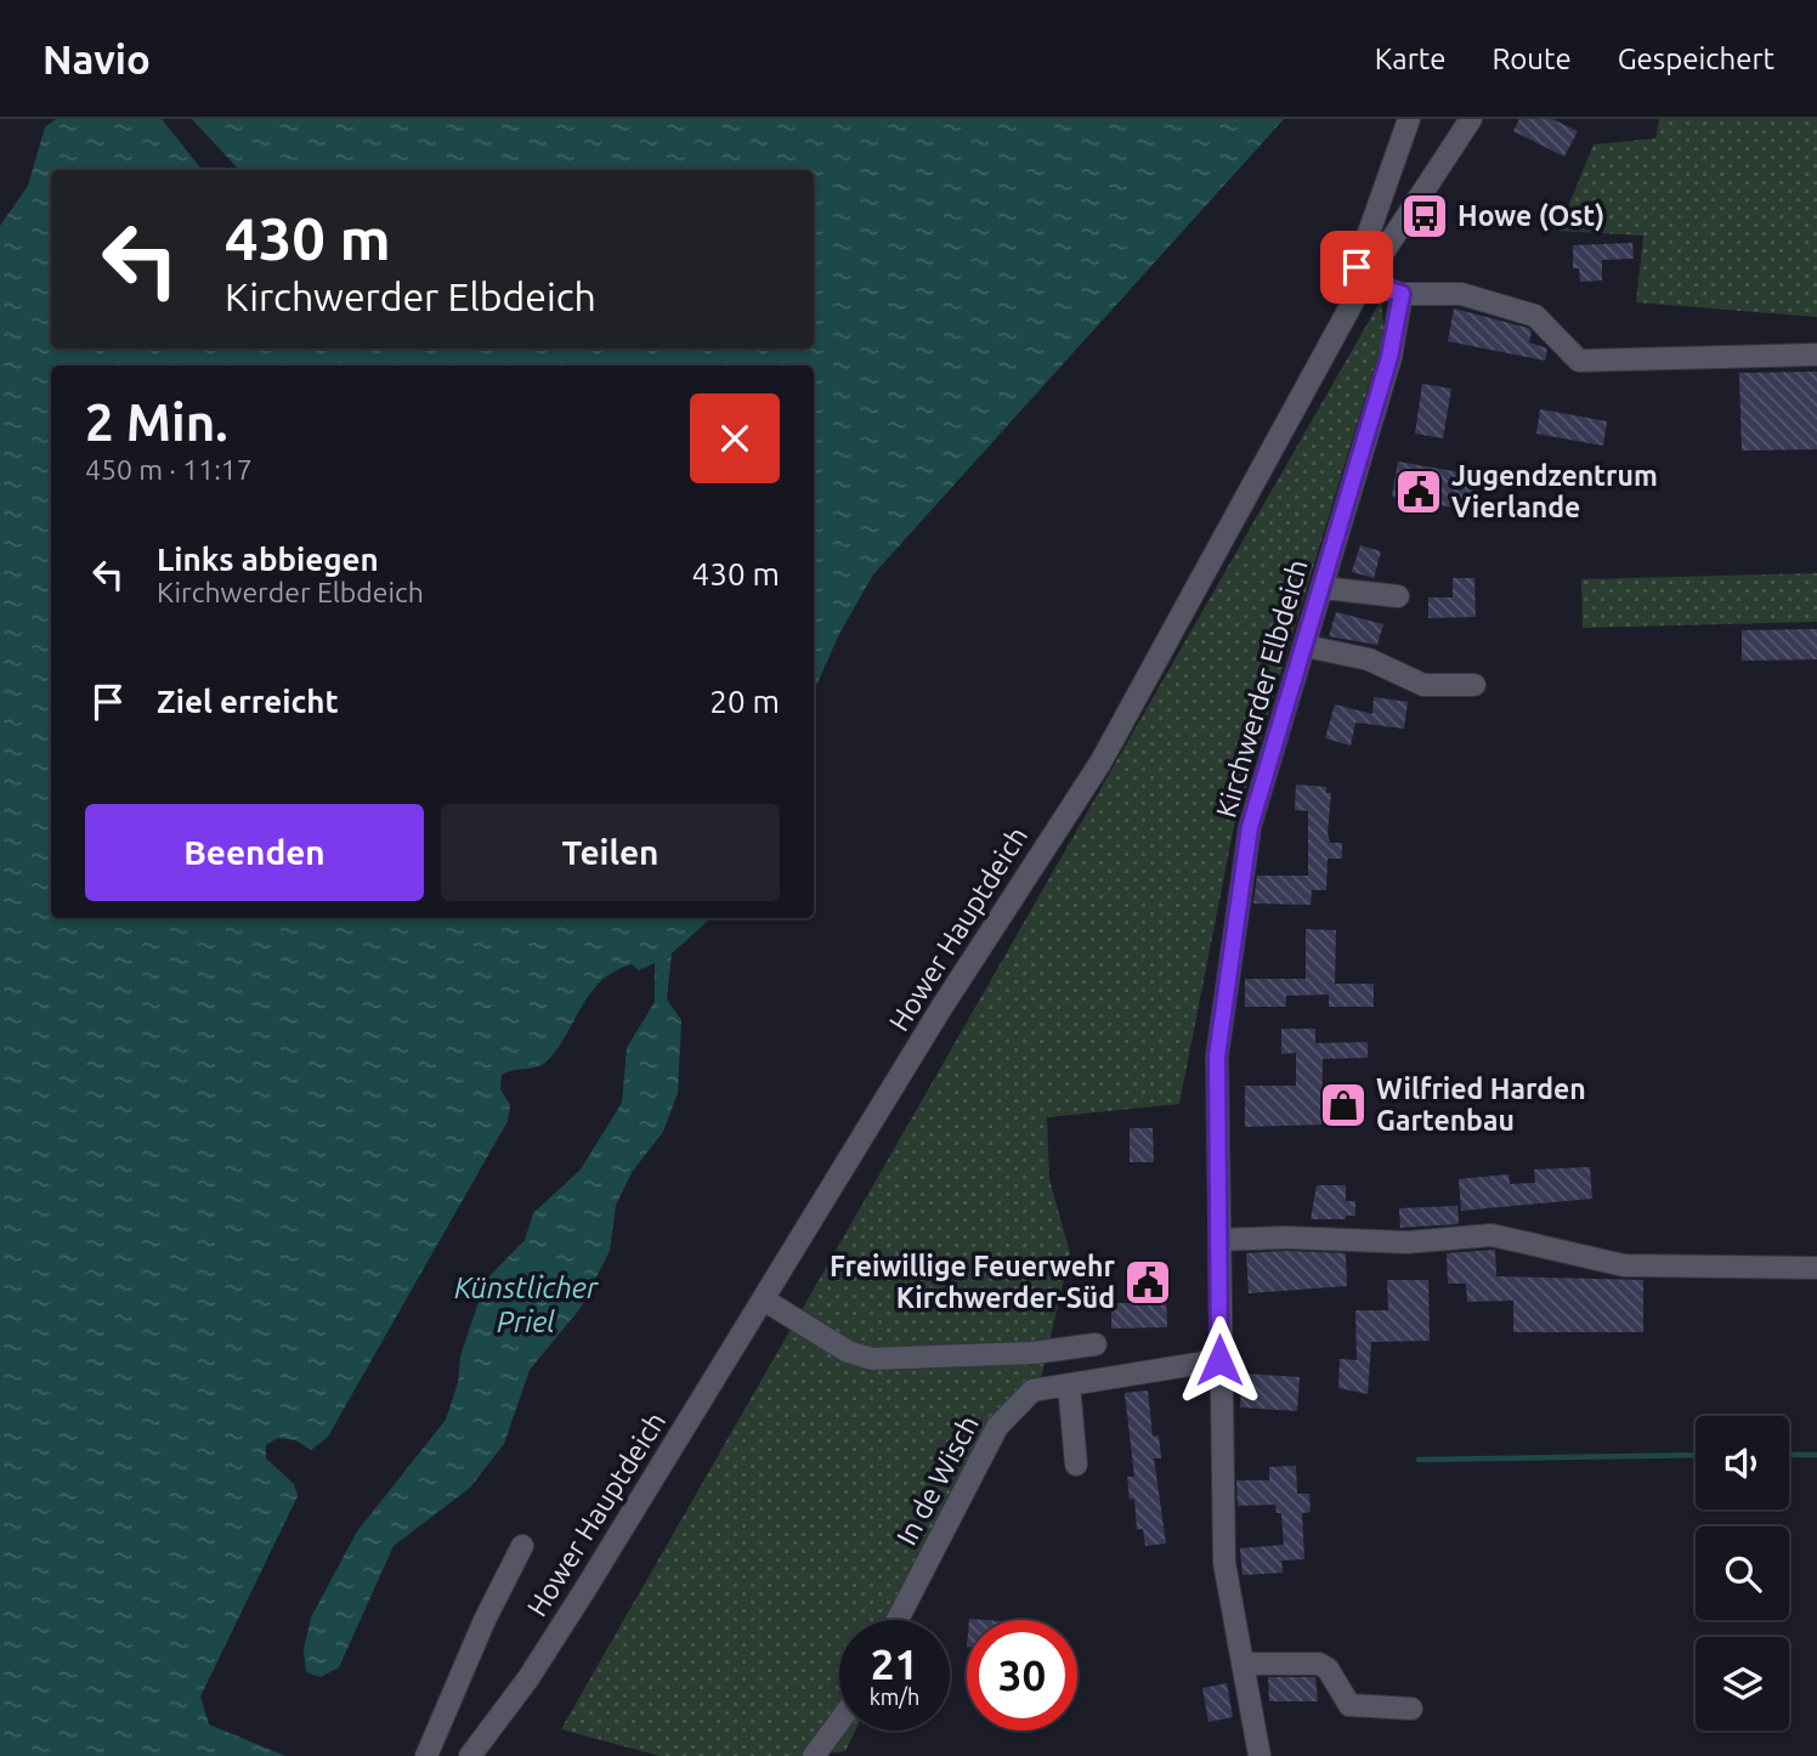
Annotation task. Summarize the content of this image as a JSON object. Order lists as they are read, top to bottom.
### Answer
{
  "streets": {
    "street": ["Kirchwerder Elbdeich", "Hower Hauptdeich", "In de Wisch"]
  },
  "crossings": [
    ["Kirchwerder Elbdeich", "In de Wisch"]
  ],
  "water": ["Künstlicher Priel"],
  "places": {
    "bus stop": ["Howe (Ost)"],
    "public building": ["Jugendzentrum Vierlande", "Freiwillige Feuerwehr Kirchwerder-Süd"],
    "shop": ["Wilfried Harden Gartenbau"]
  },
  "page": {
    "header": "Navio",
    "nav": ["Karte", "Route", "Gespeichert"],
    "turn": ["430 m", "Kirchwerder Elbdeich"],
    "heading": ["2 Min.", "450 m · 11:17"],
    "list": [
      {
        "name": "Links abbiegen",
        "note": "Kirchwerder Elbdeich",
        "value": "430 m"
      },
      {
        "name": "Ziel erreicht",
        "value": "20 m"
      }
    ],
    "buttons": ["Beenden", "Teilen"],
    "speed": "21 km/h",
    "limit": "30"
  }
}
